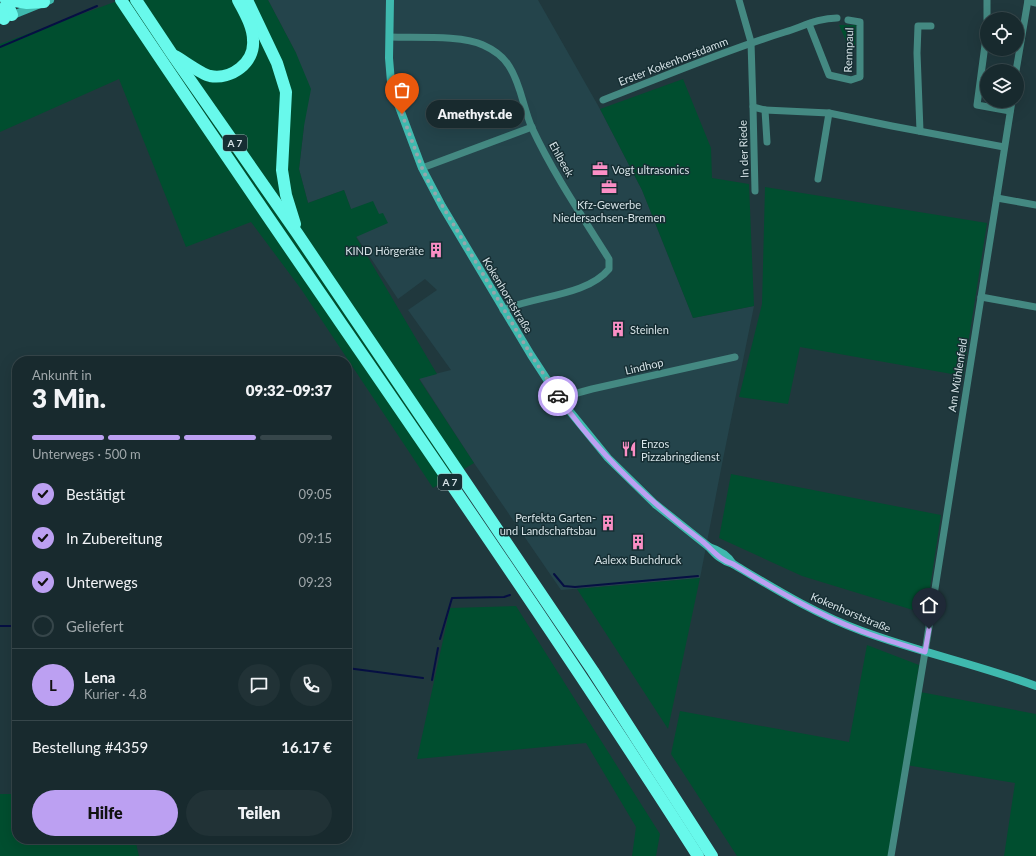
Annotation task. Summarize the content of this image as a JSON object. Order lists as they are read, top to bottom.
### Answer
{
  "streets": {
    "highway": ["A 7"],
    "main road": ["Kokenhorststraße"],
    "street": [
      "Rennpaul",
      "Erster Kokenhorstdamm",
      "In der Riede",
      "Ehlbeek",
      "Lindhop",
      "Am Mühlenfeld"
    ]
  },
  "crossings": [
    ["Rennpaul", "Erster Kokenhorstdamm"],
    ["Rennpaul", "In der Riede"],
    ["Erster Kokenhorstdamm", "In der Riede"],
    ["In der Riede", "Am Mühlenfeld"],
    ["Ehlbeek", "Kokenhorststraße"],
    ["Kokenhorststraße", "Lindhop"],
    ["Kokenhorststraße", "Am Mühlenfeld"]
  ],
  "places": {
    "other": ["Amethyst.de"],
    "office": ["Vogt ultrasonics", "Kfz-Gewerbe Niedersachsen-Bremen"],
    "building": [
      "KIND Hörgeräte",
      "Steinlen",
      "Perfekta Garten- und Landschaftsbau",
      "Aalexx Buchdruck"
    ],
    "restaurant": ["Enzos Pizzabringdienst"]
  },
  "page": {
    "bubble": "Amethyst.de",
    "heading": ["3 Min.", "Ankunft in", "09:32–09:37"],
    "panel": [
      "Lena",
      "Kurier · 4.8",
      "Bestellung #4359",
      "16.17 €"
    ],
    "bar": "Unterwegs · 500 m",
    "list": [
      ["Bestätigt", "09:05"],
      ["In Zubereitung", "09:15"],
      ["Unterwegs", "09:23"],
      "Geliefert"
    ],
    "round": "L",
    "buttons": ["Hilfe", "Teilen"]
  }
}
